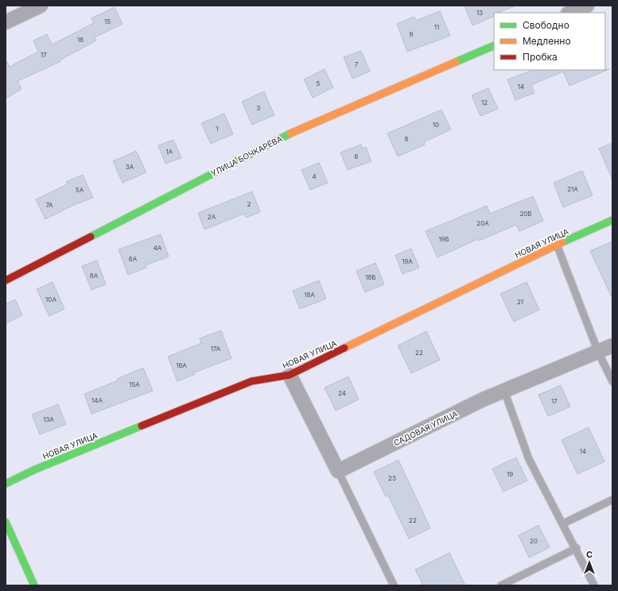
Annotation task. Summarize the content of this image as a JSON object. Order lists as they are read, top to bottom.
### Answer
{
  "streets": {
    "street": ["УЛИЦА БОЧКАРЁВА", "НОВАЯ УЛИЦА", "САДОВАЯ УЛИЦА"]
  },
  "house_numbers": [
    "13",
    "15",
    "11",
    "9",
    "16",
    "17",
    "7",
    "5",
    "14",
    "12",
    "3",
    "10",
    "1",
    "8",
    "1А",
    "6",
    "3А",
    "4",
    "21А",
    "5А",
    "2",
    "7А",
    "20В",
    "2А",
    "20А",
    "19Б",
    "4А",
    "6А",
    "19А",
    "8А",
    "18Б",
    "18А",
    "10А",
    "21",
    "17А",
    "22",
    "16А",
    "15А",
    "24",
    "14А",
    "17",
    "13А",
    "14",
    "19",
    "23",
    "22",
    "20"
  ],
  "legend": ["Свободно", "Медленно", "Пробка"],
  "north": "top"
}
